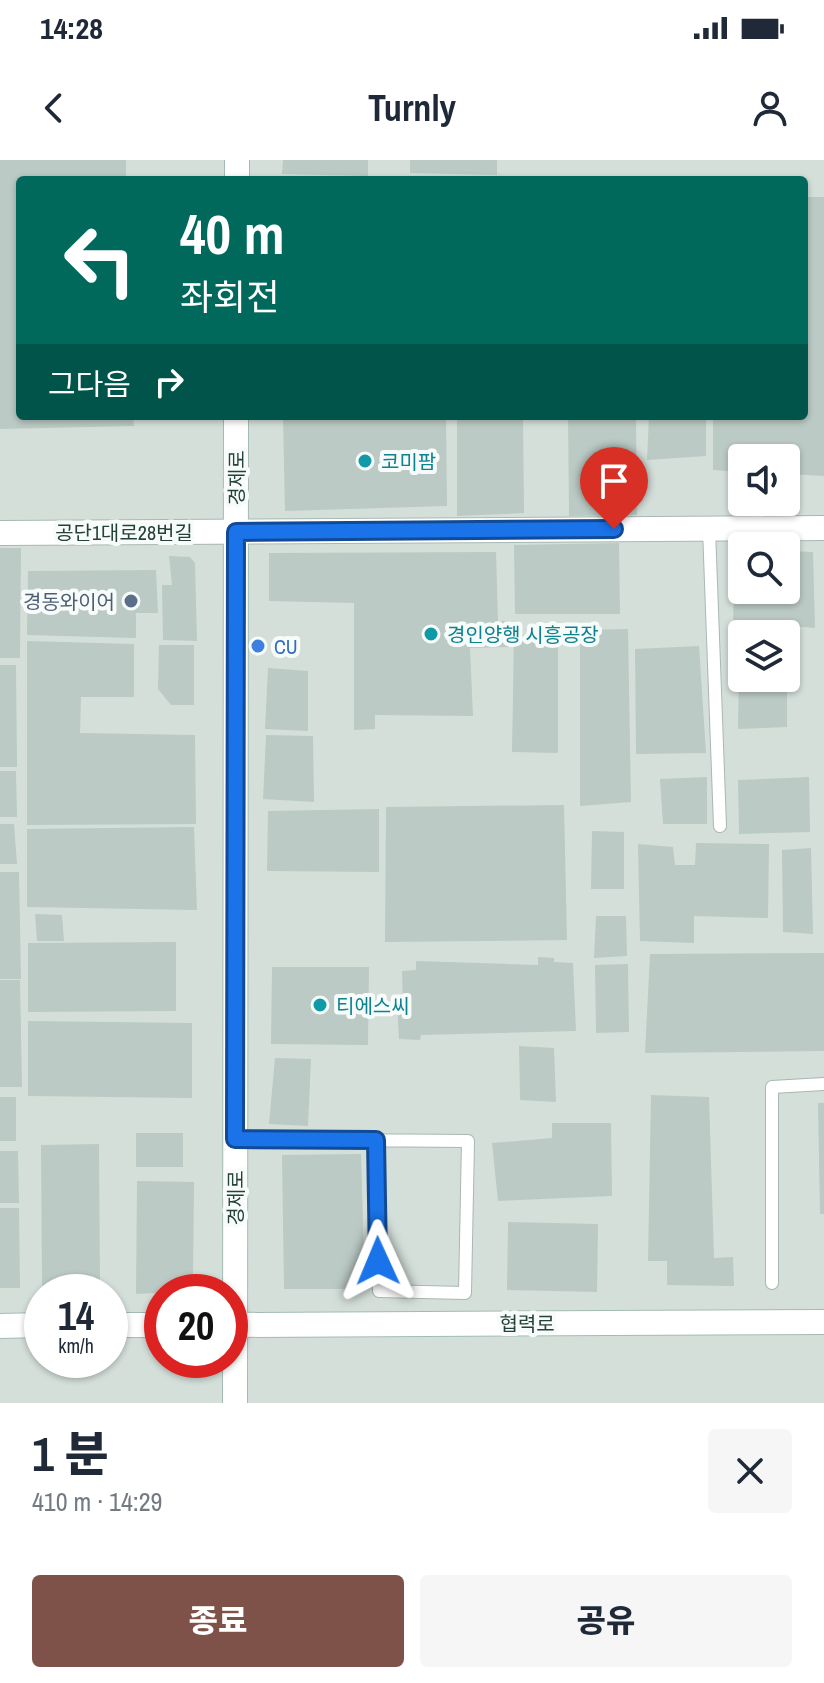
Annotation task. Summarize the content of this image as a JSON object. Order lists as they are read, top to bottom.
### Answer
{
  "streets": {
    "street": ["경제로", "공단1대로28번길", "협력로"]
  },
  "crossings": [
    ["경제로", "공단1대로28번길"]
  ],
  "places": [
    "코미팜",
    "경동와이어",
    "경인양행 시흥공장",
    "CU",
    "티에스씨"
  ],
  "page": {
    "status": "14:28",
    "header": "Turnly",
    "turn": ["40 m", "좌회전"],
    "then": "그다음",
    "speed": "14 km/h",
    "limit": "20",
    "heading": ["1 분", "410 m · 14:29"],
    "buttons": ["종료", "공유"]
  }
}
